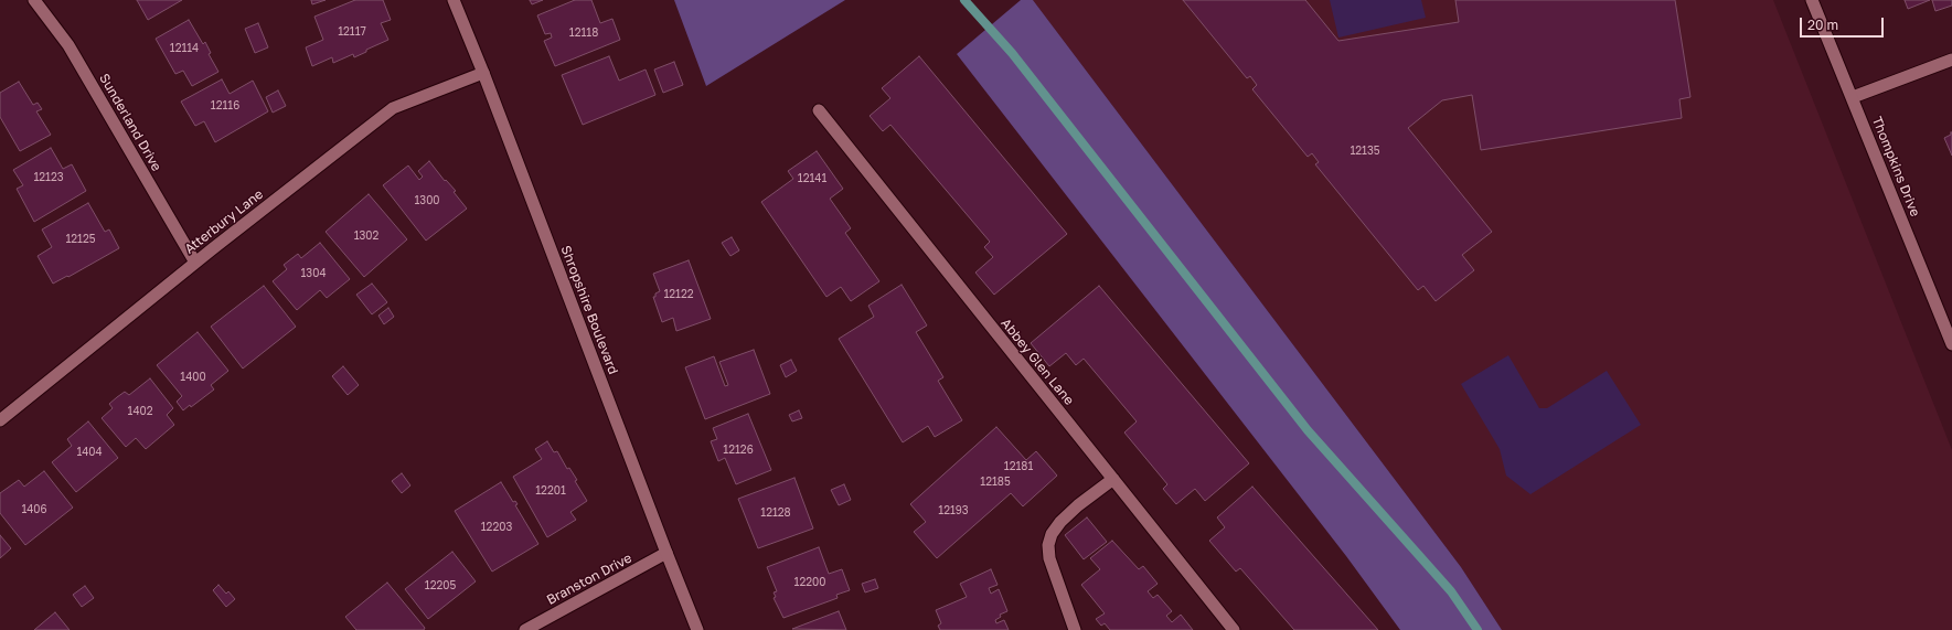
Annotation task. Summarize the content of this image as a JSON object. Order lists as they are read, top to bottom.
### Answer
{
  "streets": {
    "street": [
      "Sunderland Drive",
      "Thompkins Drive",
      "Atterbury Lane",
      "Shropshire Boulevard",
      "Abbey Glen Lane",
      "Branston Drive"
    ]
  },
  "crossings": [
    ["Sunderland Drive", "Atterbury Lane"],
    ["Atterbury Lane", "Shropshire Boulevard"],
    ["Shropshire Boulevard", "Branston Drive"]
  ],
  "house_numbers": [
    "12117",
    "12118",
    "12114",
    "12116",
    "12135",
    "12123",
    "12141",
    "1300",
    "1302",
    "12125",
    "1304",
    "12122",
    "1400",
    "1402",
    "12126",
    "1404",
    "12181",
    "12185",
    "12201",
    "1406",
    "12193",
    "12128",
    "12203",
    "12200",
    "12205"
  ],
  "scale_bar": "20 m"
}
